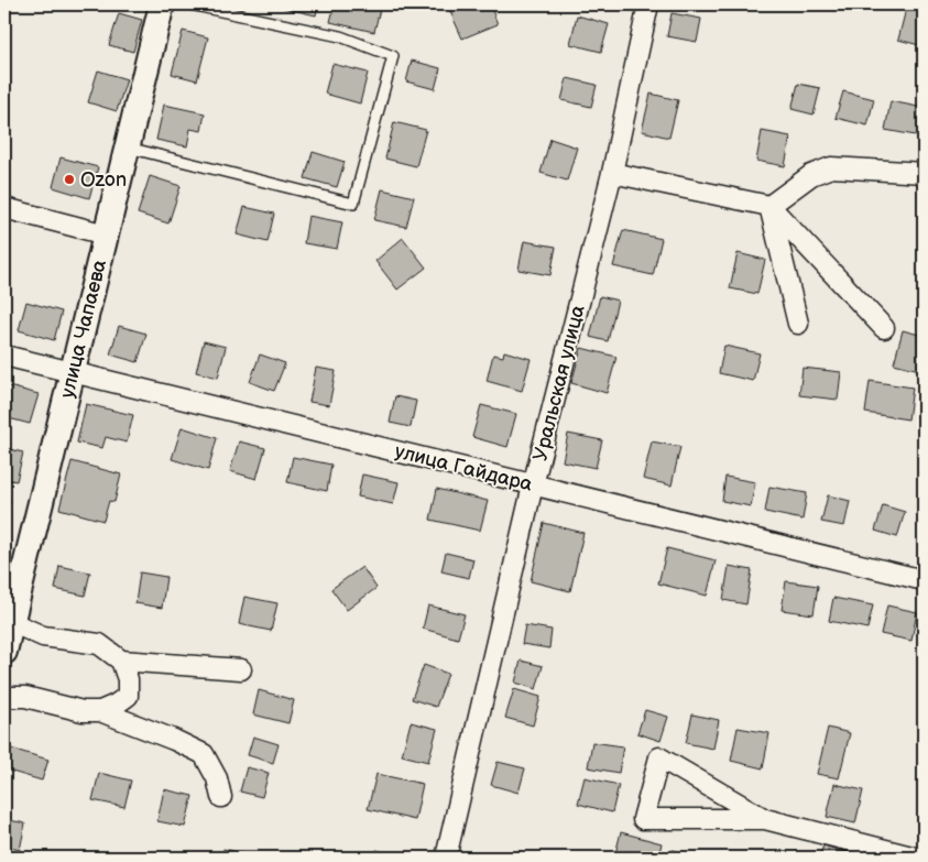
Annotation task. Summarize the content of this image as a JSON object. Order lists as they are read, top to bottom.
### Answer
{
  "streets": {
    "street": ["улица Чапаева", "Уральская улица", "улица Гайдара"]
  },
  "crossings": [
    ["улица Чапаева", "улица Гайдара"],
    ["Уральская улица", "улица Гайдара"]
  ],
  "places": ["Ozon"]
}
